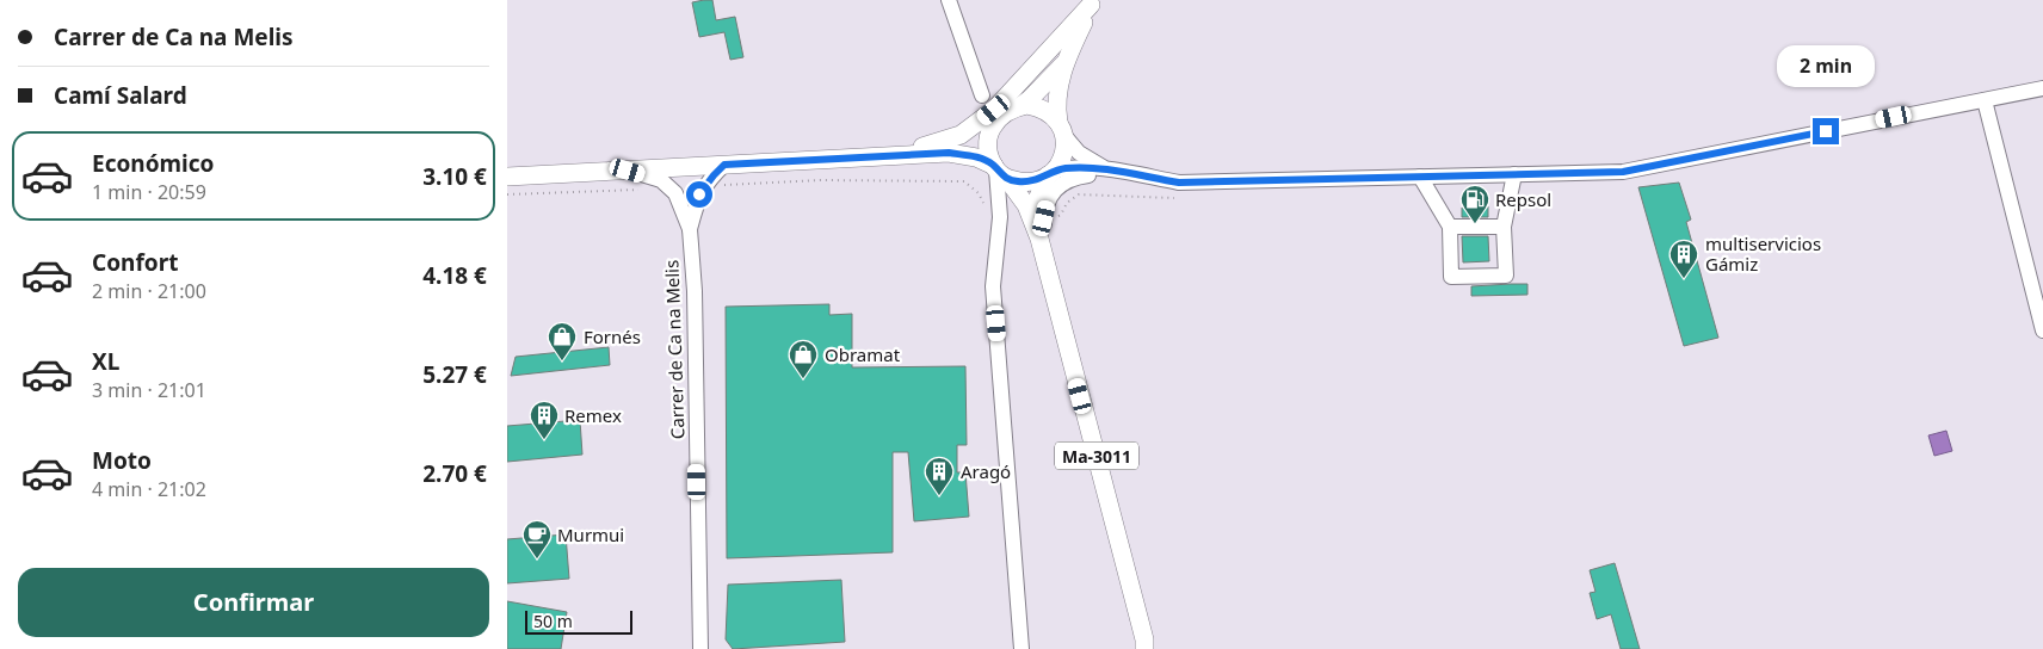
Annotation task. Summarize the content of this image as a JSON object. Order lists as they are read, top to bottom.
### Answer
{
  "streets": {
    "main road": ["Ma-3011"],
    "street": ["Carrer de Ca na Melis"]
  },
  "places": {
    "fuel station": ["Repsol"],
    "building": ["multiservicios Gámiz", "Remex", "Aragó"],
    "shop": ["Fornés", "Obramat"],
    "cafe": ["Murmui"]
  },
  "scale_bar": "50 m",
  "page": {
    "banner": ["Carrer de Ca na Melis", "Camí Salard"],
    "bubble": "2 min",
    "list": [
      {
        "name": "Económico",
        "note": "1 min · 20:59",
        "value": "3.10 €"
      },
      {
        "name": "Confort",
        "note": "2 min · 21:00",
        "value": "4.18 €"
      },
      {
        "name": "XL",
        "note": "3 min · 21:01",
        "value": "5.27 €"
      },
      {
        "name": "Moto",
        "note": "4 min · 21:02",
        "value": "2.70 €"
      }
    ],
    "buttons": "Confirmar",
    "scale": "50 m"
  }
}
